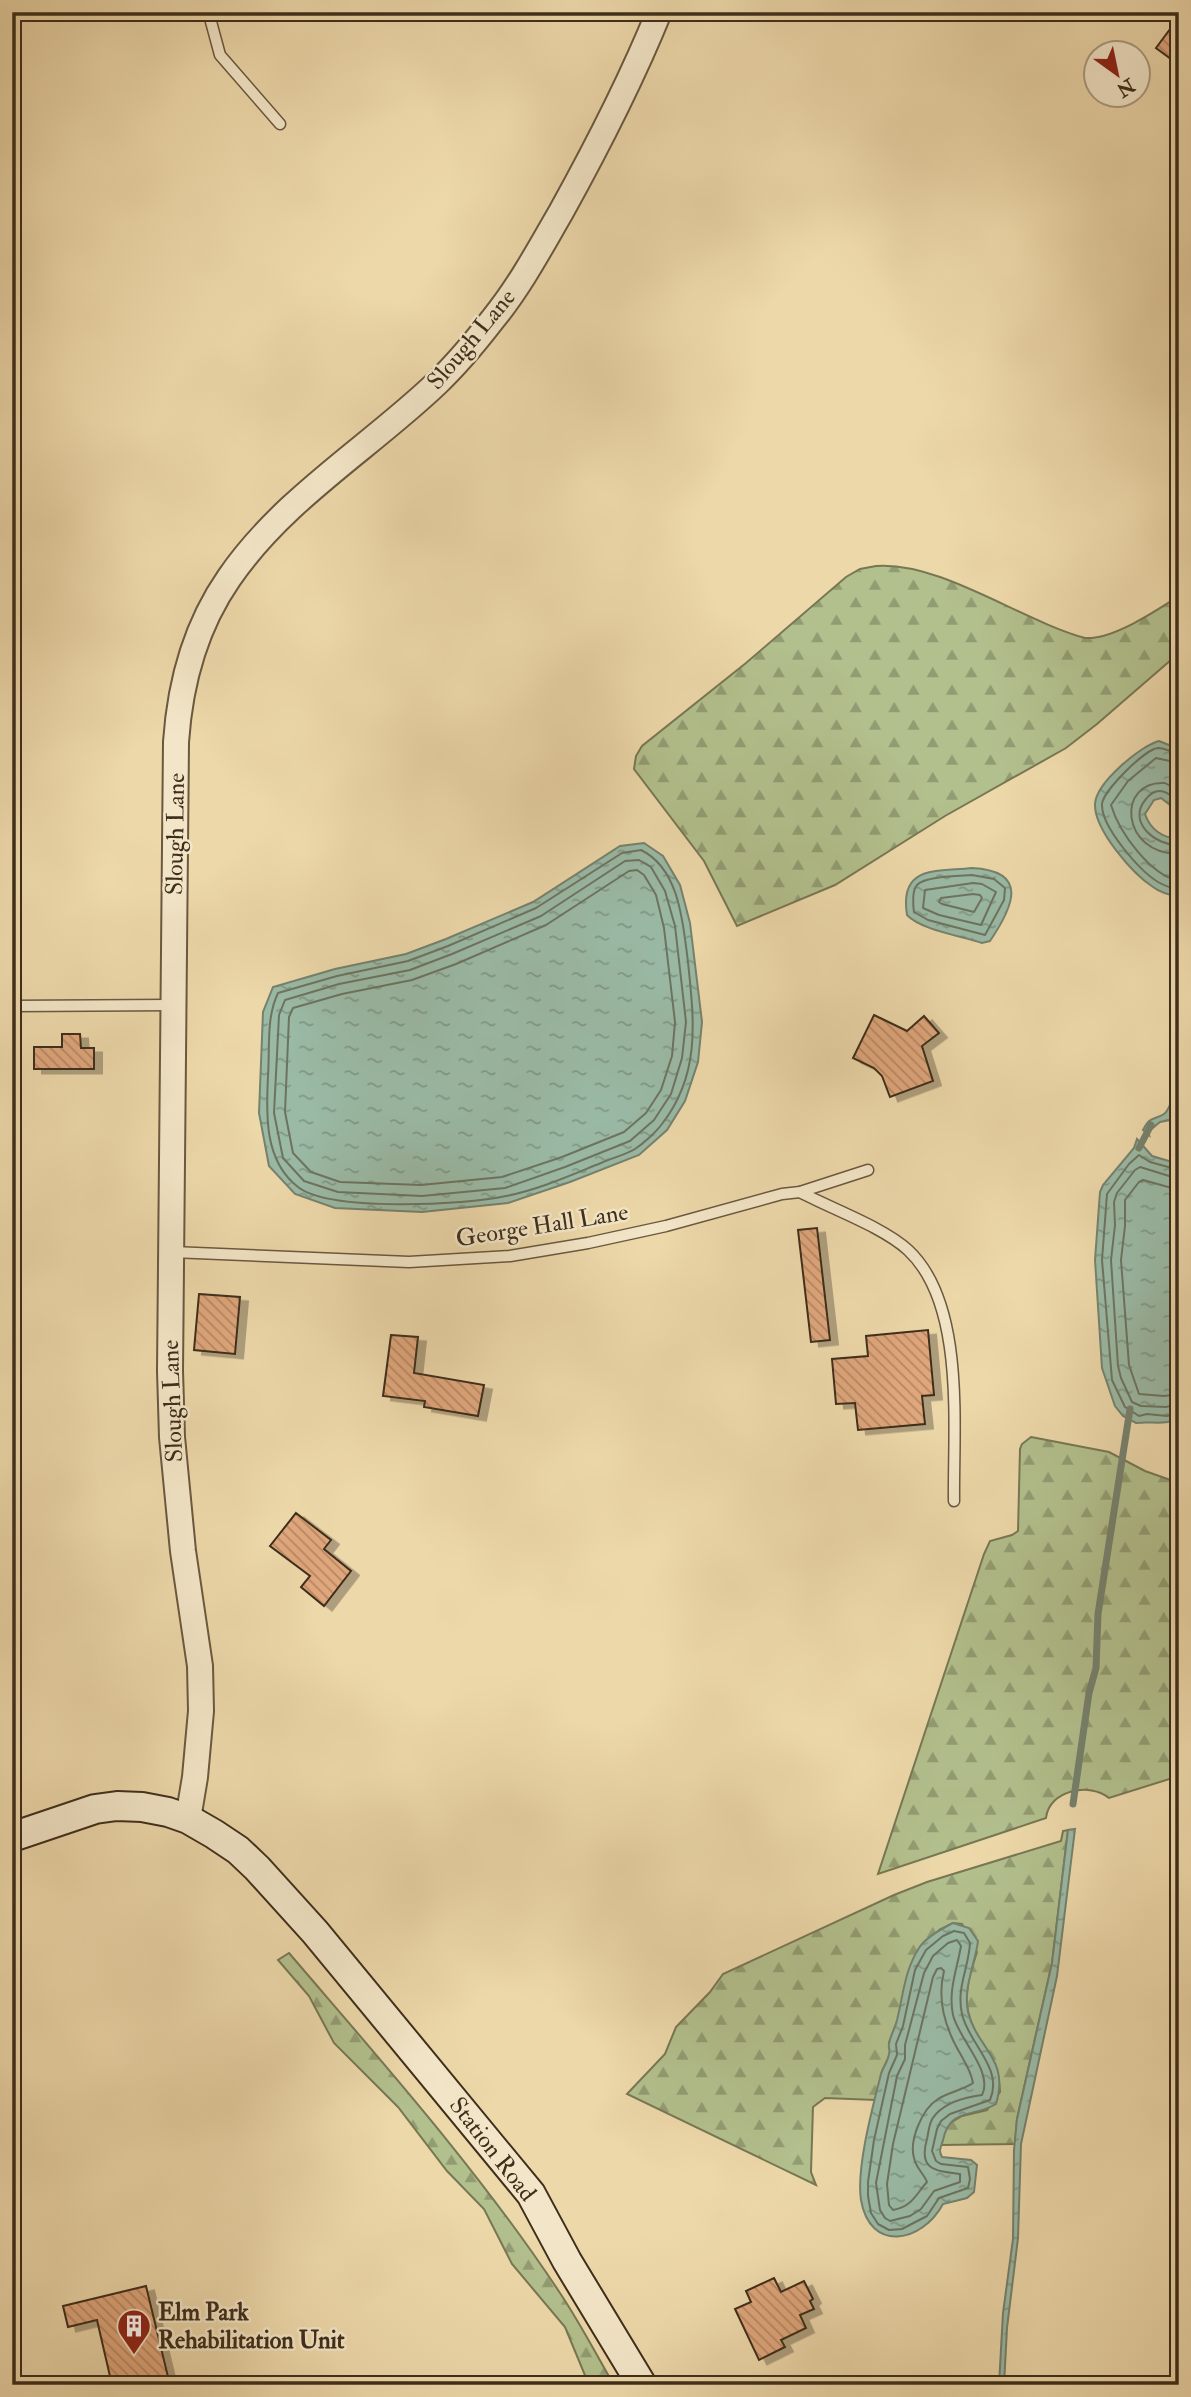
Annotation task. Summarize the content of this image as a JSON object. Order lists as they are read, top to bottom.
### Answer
{
  "streets": {
    "main road": ["Station Road"],
    "street": ["Slough Lane"],
    "lane": ["George Hall Lane"]
  },
  "crossings": [
    ["Slough Lane", "George Hall Lane"],
    ["Slough Lane", "Station Road"]
  ],
  "places": {
    "building": ["Elm Park Rehabilitation Unit"]
  },
  "north": "bottom right"
}
